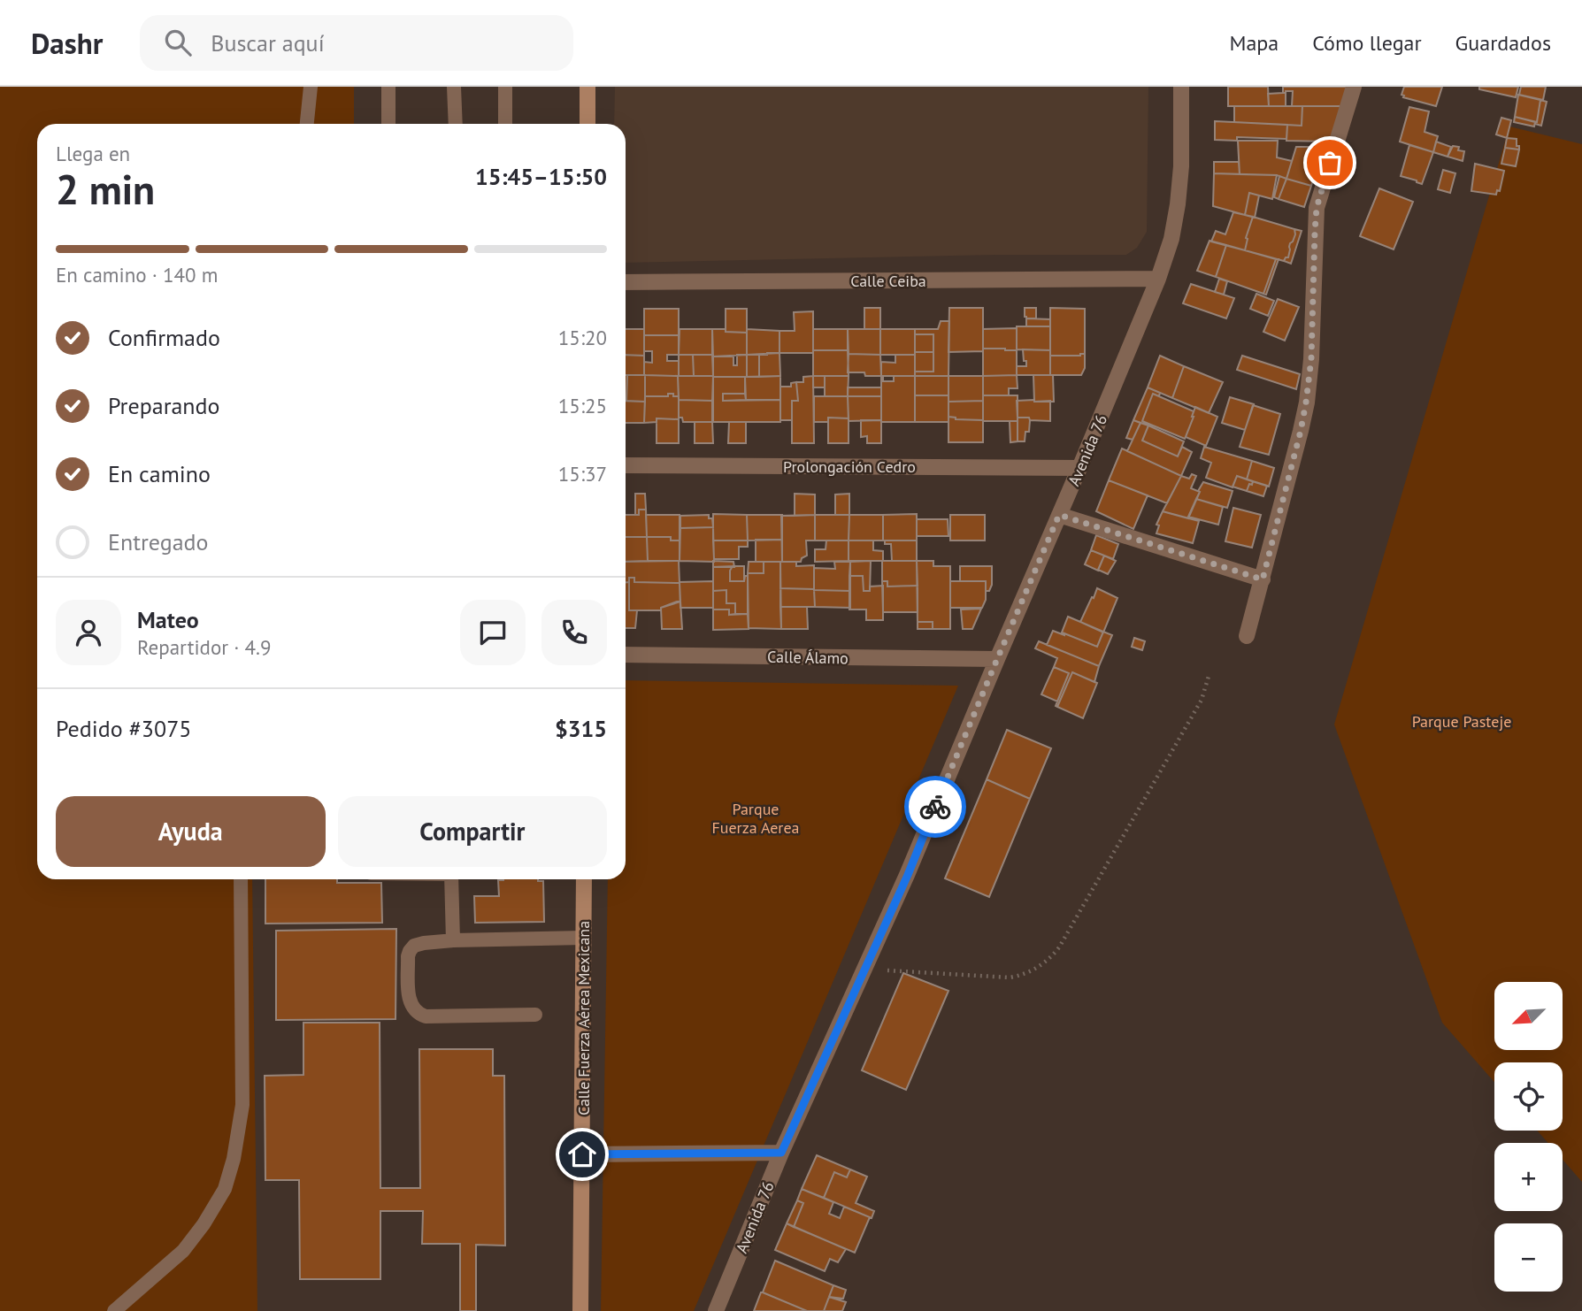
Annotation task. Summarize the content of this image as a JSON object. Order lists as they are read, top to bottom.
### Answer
{
  "streets": {
    "main road": ["Calle Fuerza Aérea Mexicana"],
    "street": [
      "Calle Ceiba",
      "Avenida 76",
      "Prolongación Cedro",
      "Calle Álamo"
    ]
  },
  "crossings": [
    ["Calle Ceiba", "Avenida 76"],
    ["Avenida 76", "Prolongación Cedro"],
    ["Avenida 76", "Calle Álamo"]
  ],
  "parks": ["Parque Pasteje", "Parque Fuerza Aerea"],
  "north": "bottom left",
  "page": {
    "header": "Dashr",
    "search": "Buscar aquí",
    "nav": ["Mapa", "Cómo llegar", "Guardados"],
    "heading": ["2 min", "Llega en", "15:45–15:50"],
    "panel": [
      "Mateo",
      "Repartidor · 4.9",
      "Pedido #3075",
      "$315"
    ],
    "bar": "En camino · 140 m",
    "list": [
      ["Confirmado", "15:20"],
      ["Preparando", "15:25"],
      ["En camino", "15:37"],
      "Entregado"
    ],
    "buttons": ["Ayuda", "Compartir"],
    "map_buttons": ["+", "−"]
  }
}
